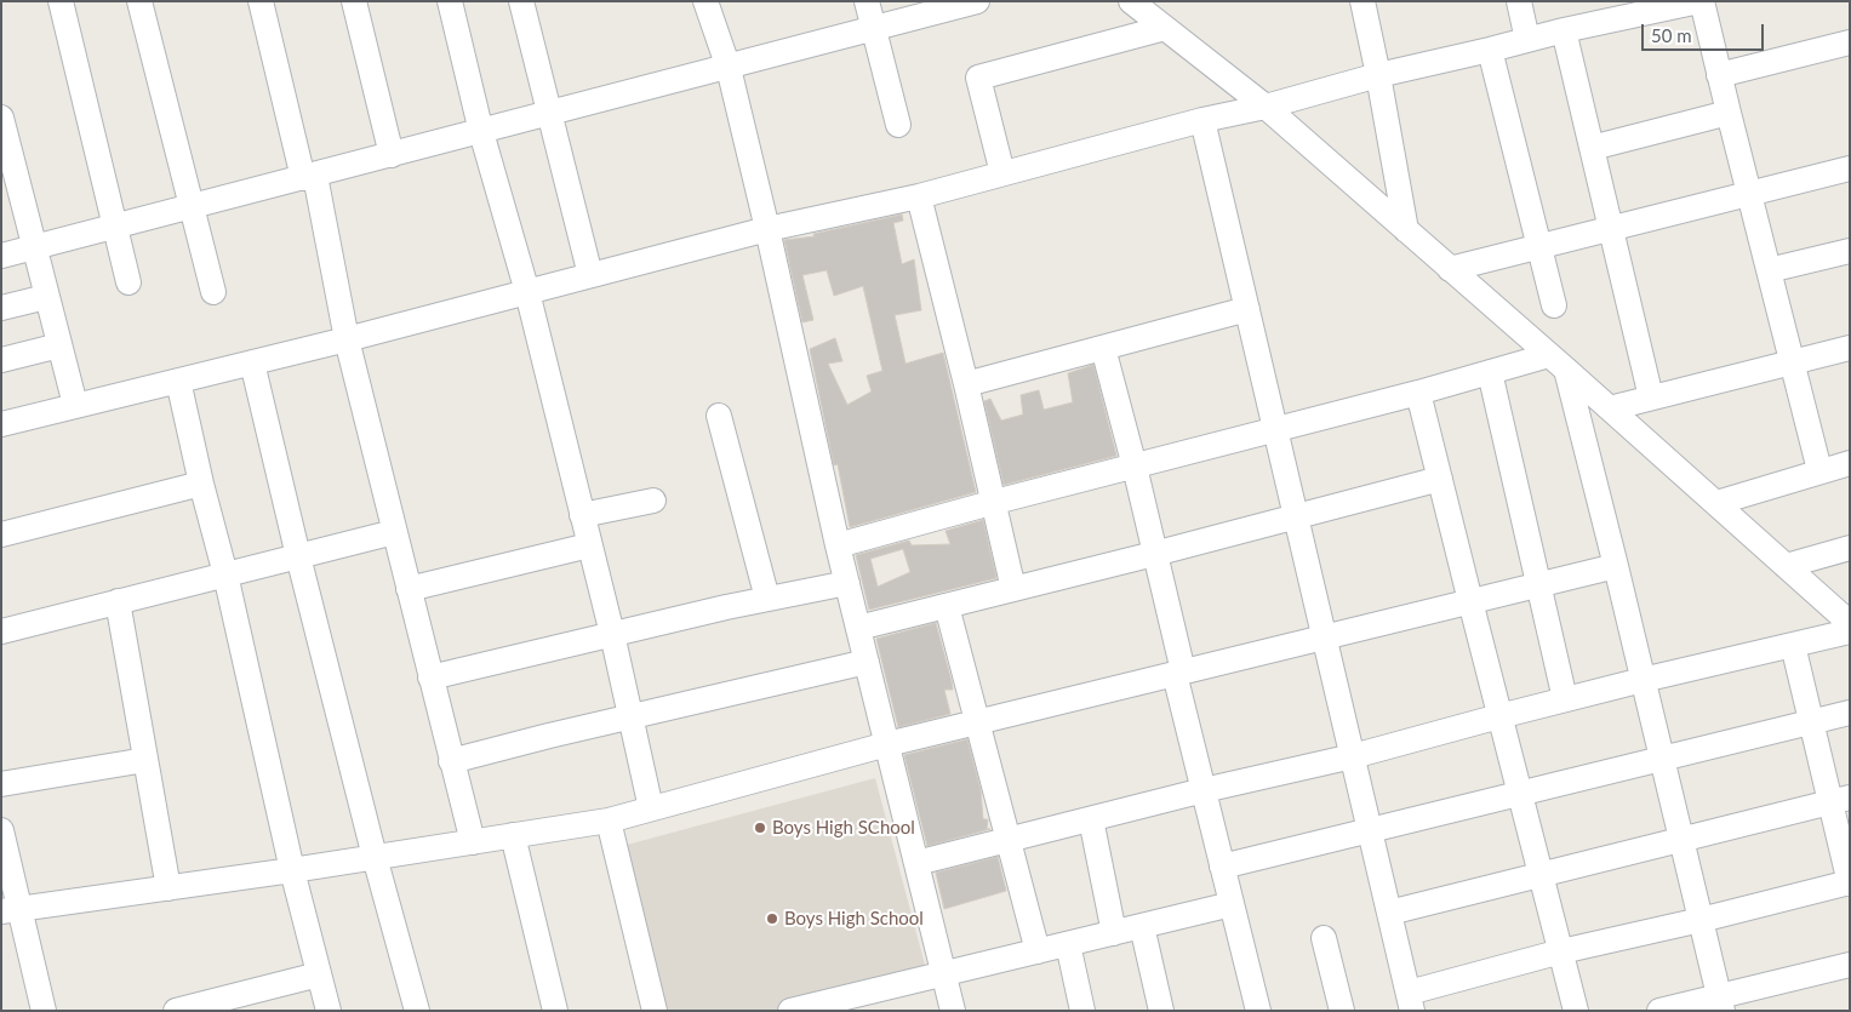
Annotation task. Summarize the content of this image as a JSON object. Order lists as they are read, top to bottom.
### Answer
{
  "places": ["Boys High SChool", "Boys High School"],
  "scale_bar": "50 m"
}
